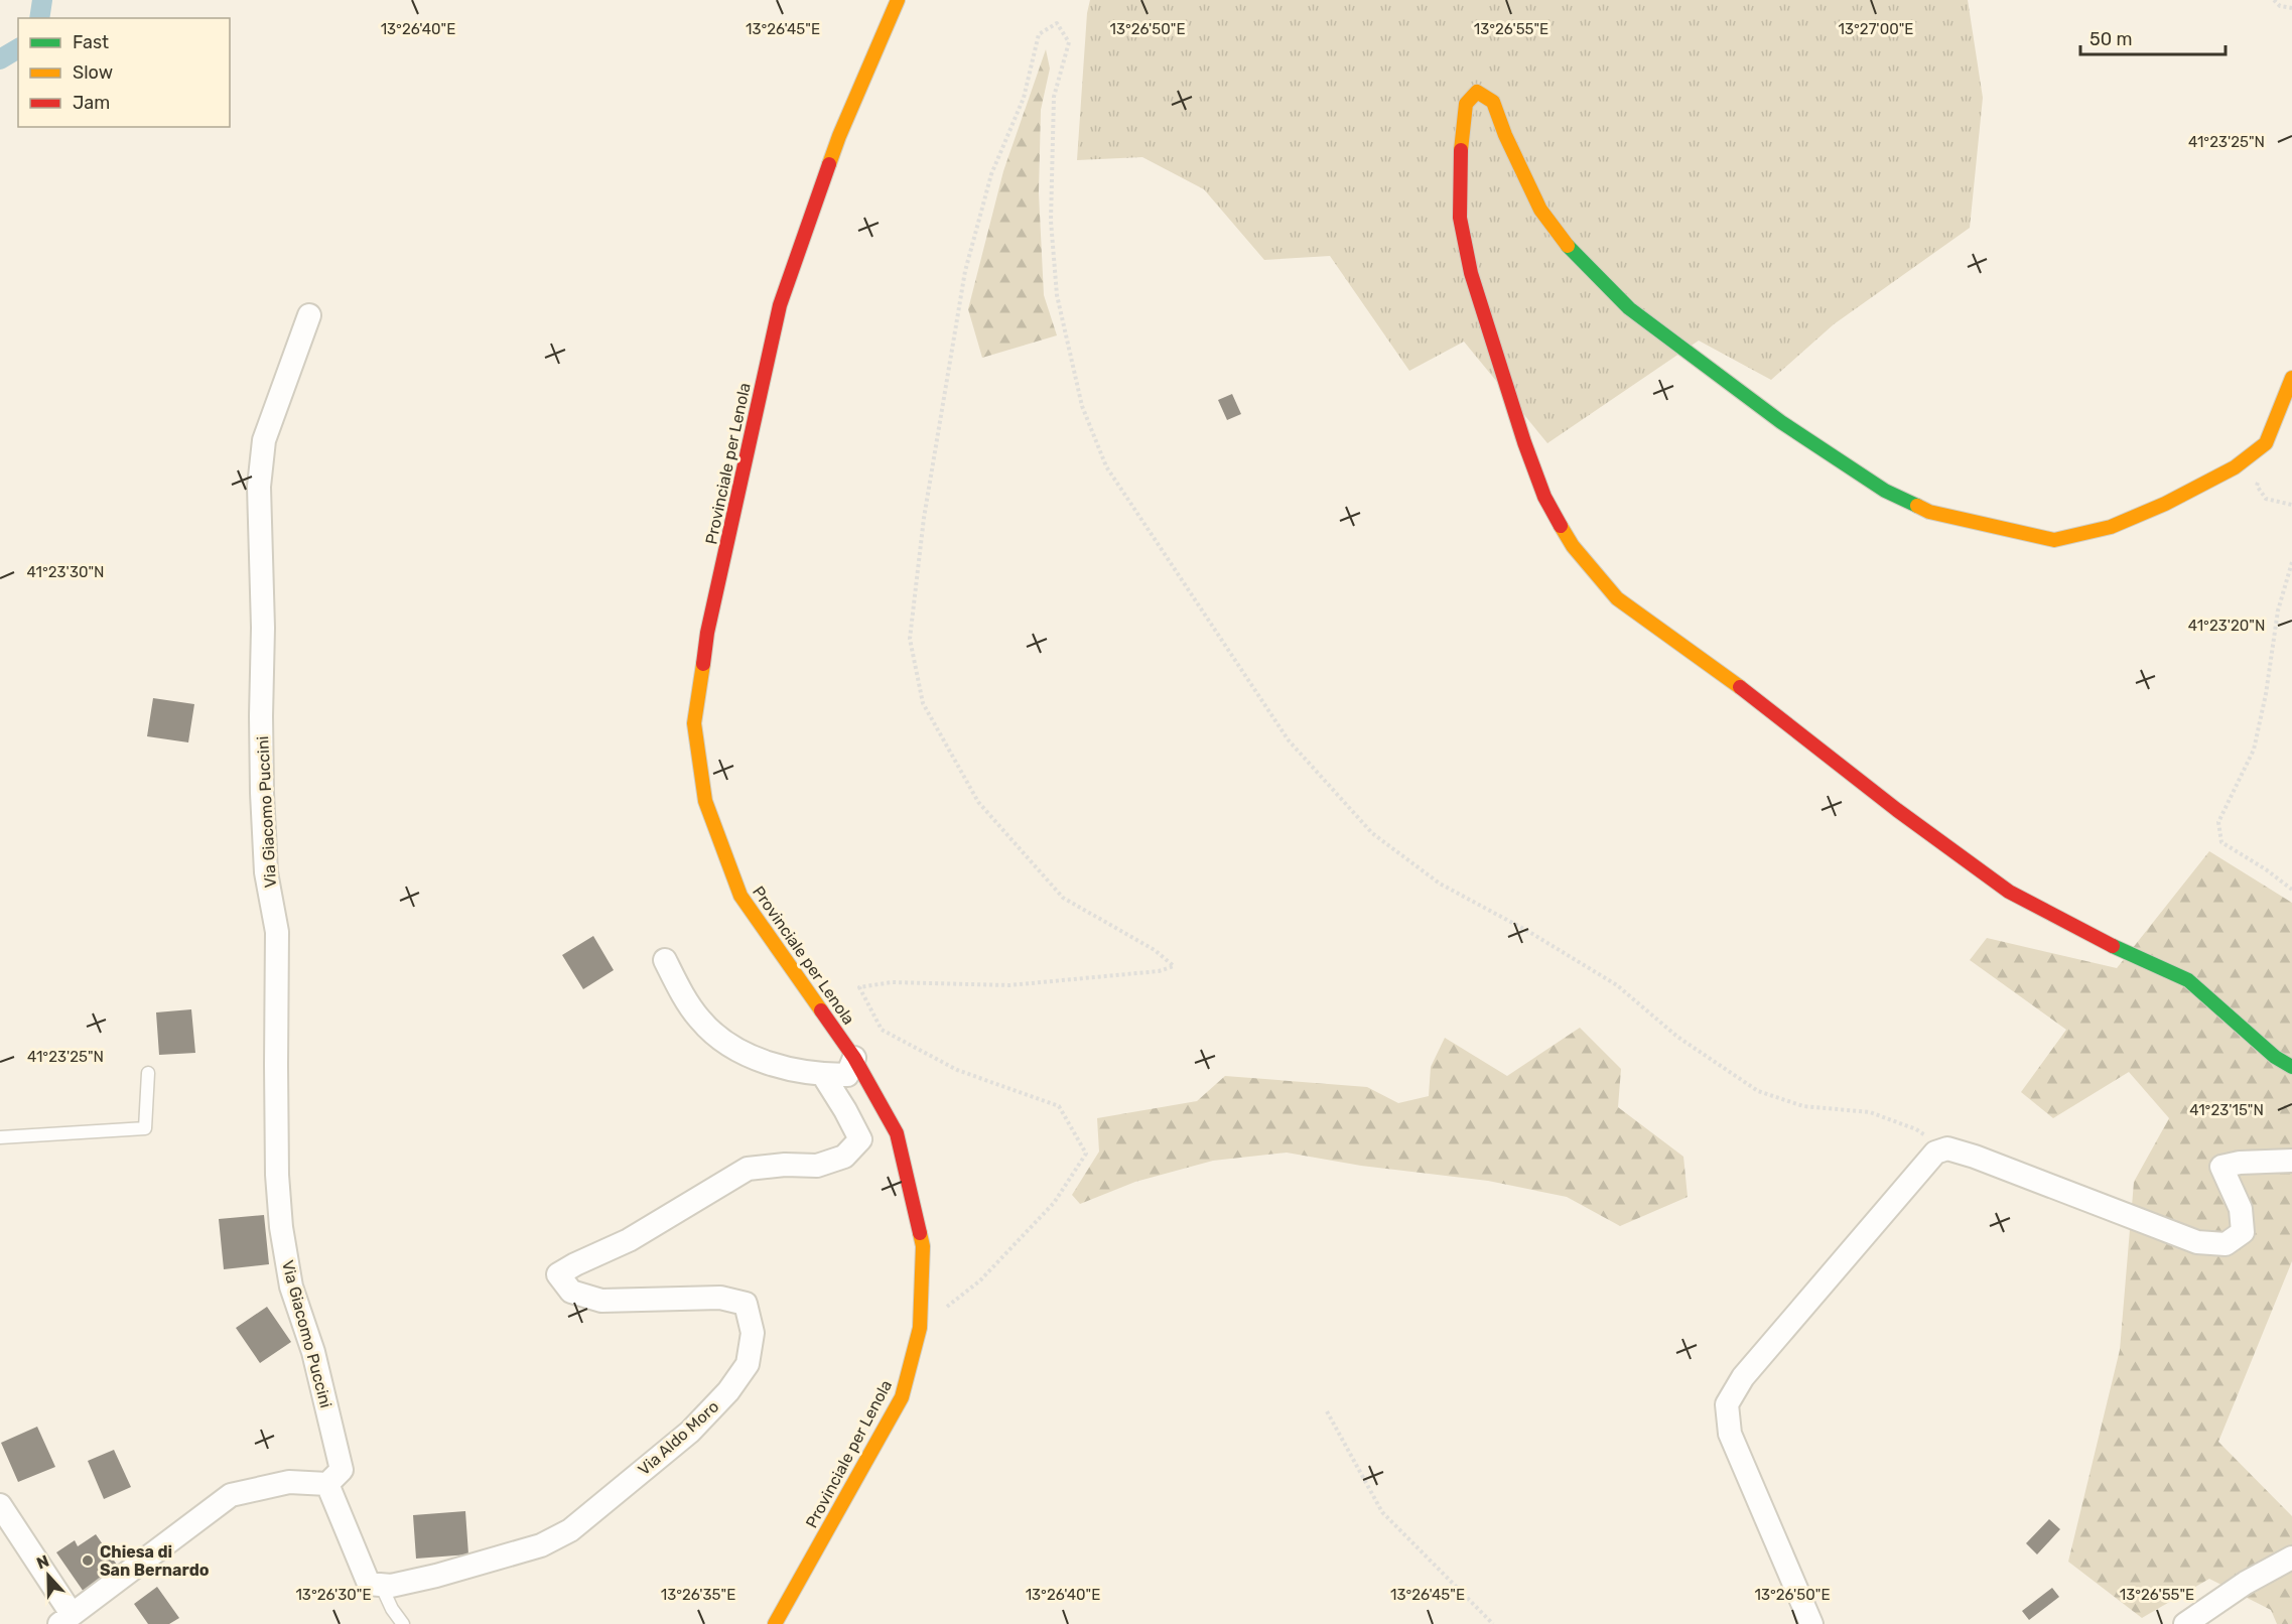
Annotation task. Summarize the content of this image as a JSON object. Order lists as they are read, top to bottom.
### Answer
{
  "streets": {
    "street": ["Provinciale per Lenola", "Via Giacomo Puccini", "Via Aldo Moro"]
  },
  "places": ["Chiesa di San Bernardo"],
  "legend": ["Fast", "Slow", "Jam"],
  "scale_bar": "50 m",
  "north": "top",
  "coordinates": [
    "13°26'40\"E",
    "13°26'45\"E",
    "13°26'50\"E",
    "13°26'55\"E",
    "13°27'00\"E",
    "41°23'25\"N",
    "41°23'30\"N",
    "41°23'20\"N",
    "41°23'15\"N",
    "13°26'30\"E",
    "13°26'35\"E"
  ]
}
